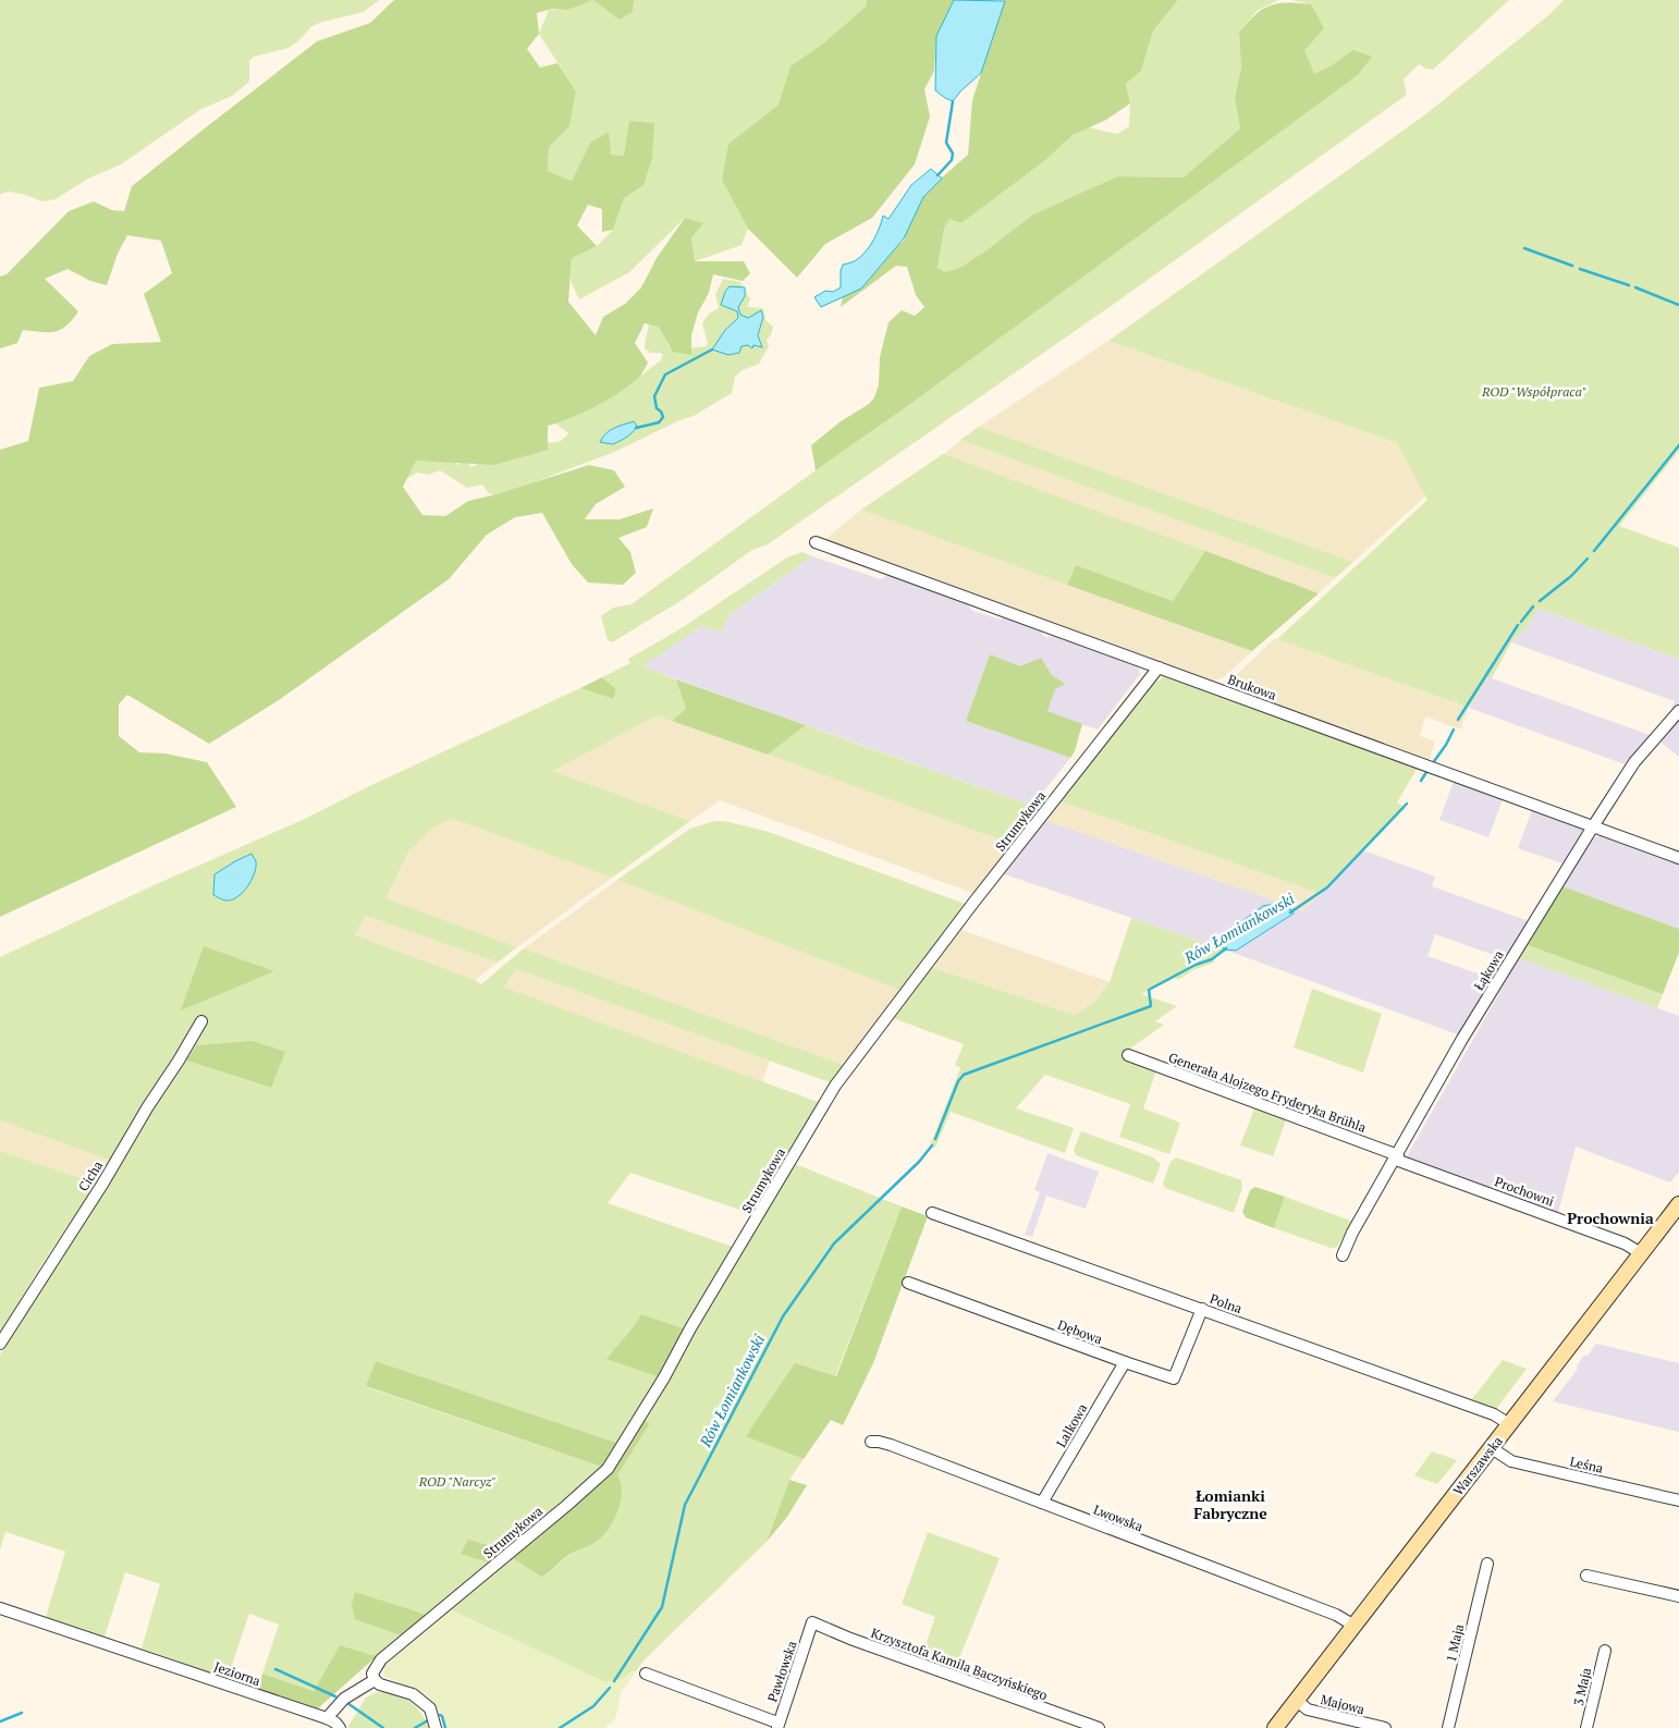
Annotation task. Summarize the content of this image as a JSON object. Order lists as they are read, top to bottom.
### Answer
{
  "streets": {
    "street": [
      "Brukowa",
      "Strumykowa",
      "Łąkowa",
      "Generała Alojzego Fryderyka Brühla",
      "Cicha",
      "Prochowni",
      "Polna",
      "Dębowa",
      "Lalkowa",
      "Leśna",
      "Warszawska",
      "Lwowska",
      "1 Maja",
      "Krzysztofa Kamila Baczyńskiego",
      "Pawłowska",
      "Jeziorna",
      "3 Maja",
      "Majowa"
    ]
  },
  "crossings": [
    ["Brukowa", "Strumykowa"],
    ["Brukowa", "Łąkowa"],
    ["Łąkowa", "Generała Alojzego Fryderyka Brühla"],
    ["Łąkowa", "Prochowni"],
    ["Generała Alojzego Fryderyka Brühla", "Prochowni"],
    ["Prochowni", "Warszawska"],
    ["Polna", "Dębowa"],
    ["Polna", "Warszawska"],
    ["Dębowa", "Lalkowa"],
    ["Lalkowa", "Lwowska"],
    ["Leśna", "Warszawska"],
    ["Warszawska", "Lwowska"],
    ["Warszawska", "Majowa"],
    ["Krzysztofa Kamila Baczyńskiego", "Pawłowska"]
  ],
  "districts": ["Prochownia", "Łomianki Fabryczne"],
  "water": ["Rów Łomiankowski"],
  "parks": ["ROD \"Współpraca\"", "ROD \"Narcyz\""]
}
